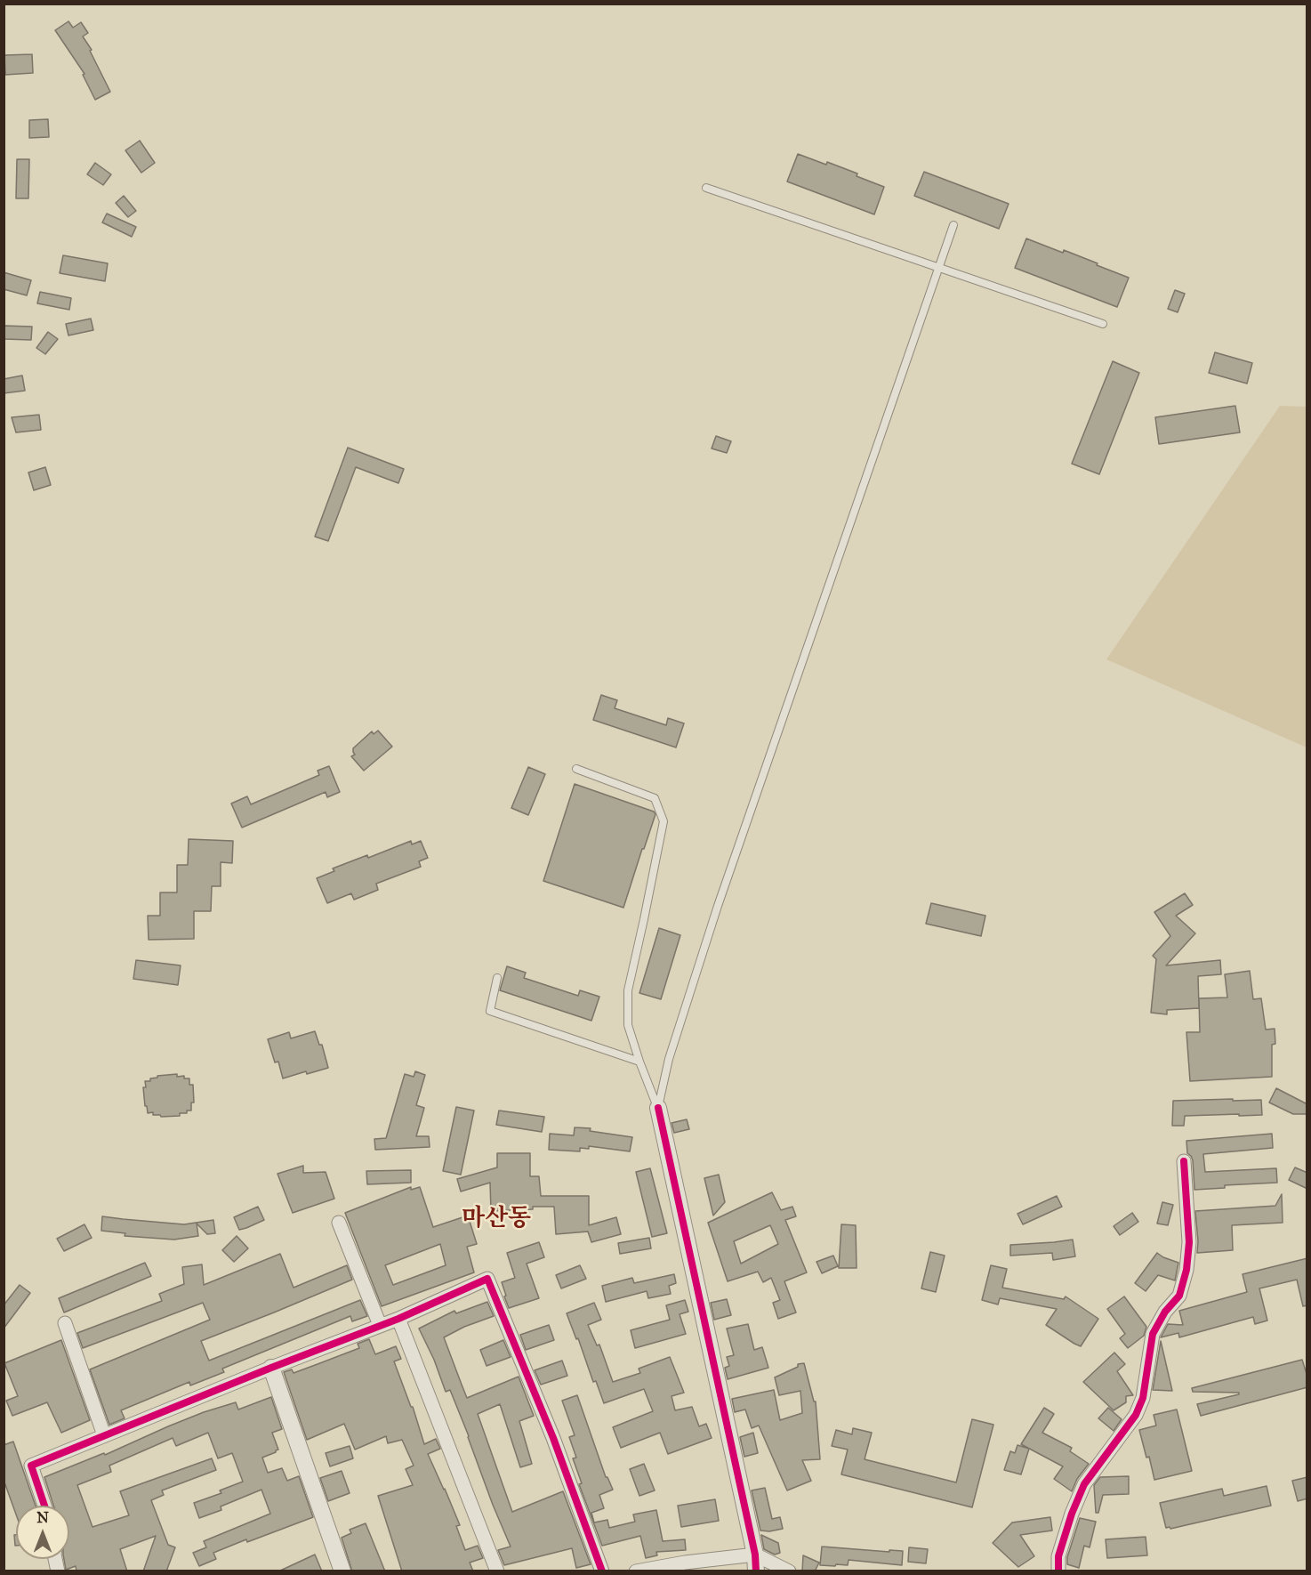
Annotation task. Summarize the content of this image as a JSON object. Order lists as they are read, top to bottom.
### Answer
{
  "districts": ["마산동"],
  "north": "top"
}
